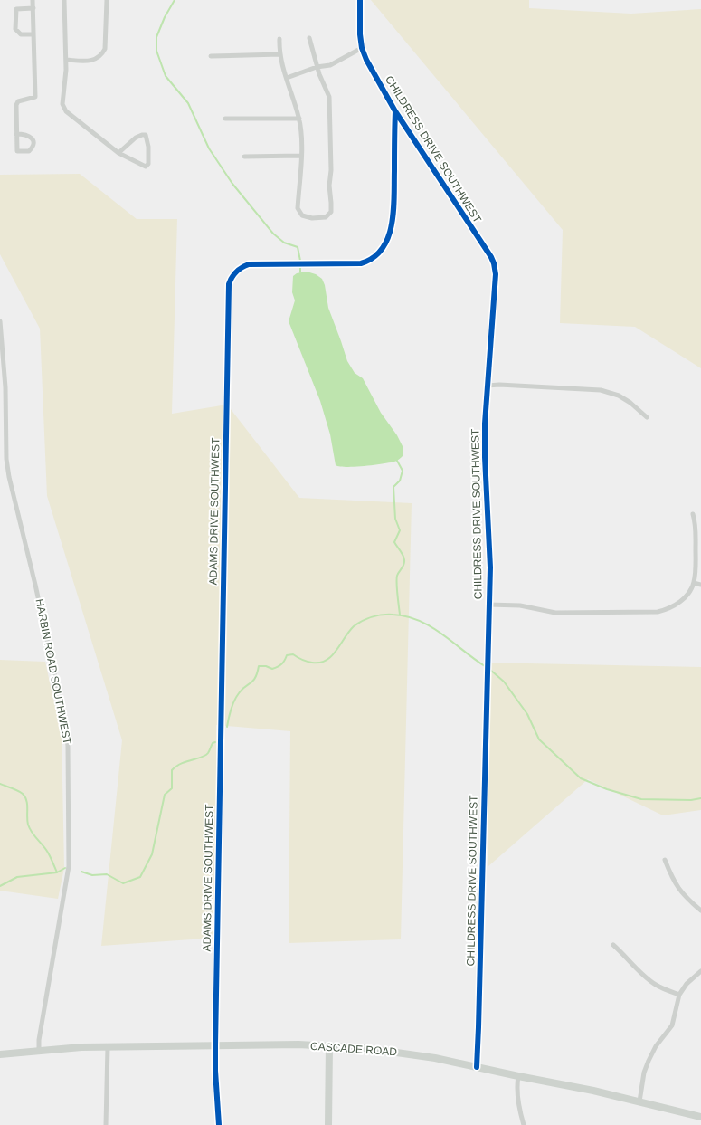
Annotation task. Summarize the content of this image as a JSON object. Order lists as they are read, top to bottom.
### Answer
{
  "streets": {
    "street": [
      "CHILDRESS DRIVE SOUTHWEST",
      "ADAMS DRIVE SOUTHWEST",
      "HARBIN ROAD SOUTHWEST",
      "CASCADE ROAD"
    ]
  },
  "crossings": [
    ["CHILDRESS DRIVE SOUTHWEST", "ADAMS DRIVE SOUTHWEST"],
    ["CHILDRESS DRIVE SOUTHWEST", "CASCADE ROAD"],
    ["ADAMS DRIVE SOUTHWEST", "CASCADE ROAD"],
    ["HARBIN ROAD SOUTHWEST", "CASCADE ROAD"]
  ]
}
